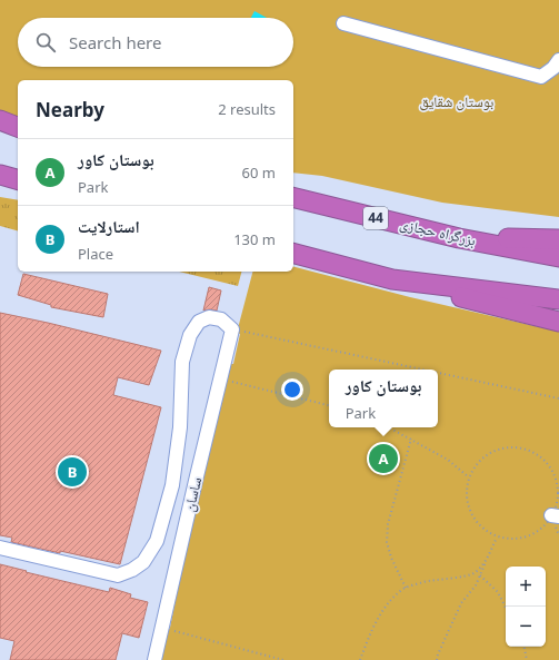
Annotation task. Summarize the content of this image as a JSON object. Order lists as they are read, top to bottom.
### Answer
{
  "streets": {
    "highway": ["44", "بزرگراه حجازی"],
    "street": ["ساسان"]
  },
  "parks": ["بوستان شقایق"],
  "page": {
    "search": "Search here",
    "heading": ["Nearby", "2 results"],
    "list": [
      {
        "mark": "A",
        "name": "بوستان کاور",
        "note": "Park",
        "value": "60 m"
      },
      {
        "mark": "B",
        "name": "استارلایت",
        "note": "Place",
        "value": "130 m"
      }
    ],
    "popup": ["بوستان کاور", "Park"],
    "pins": ["A", "B"],
    "map_buttons": ["+", "−"]
  }
}
